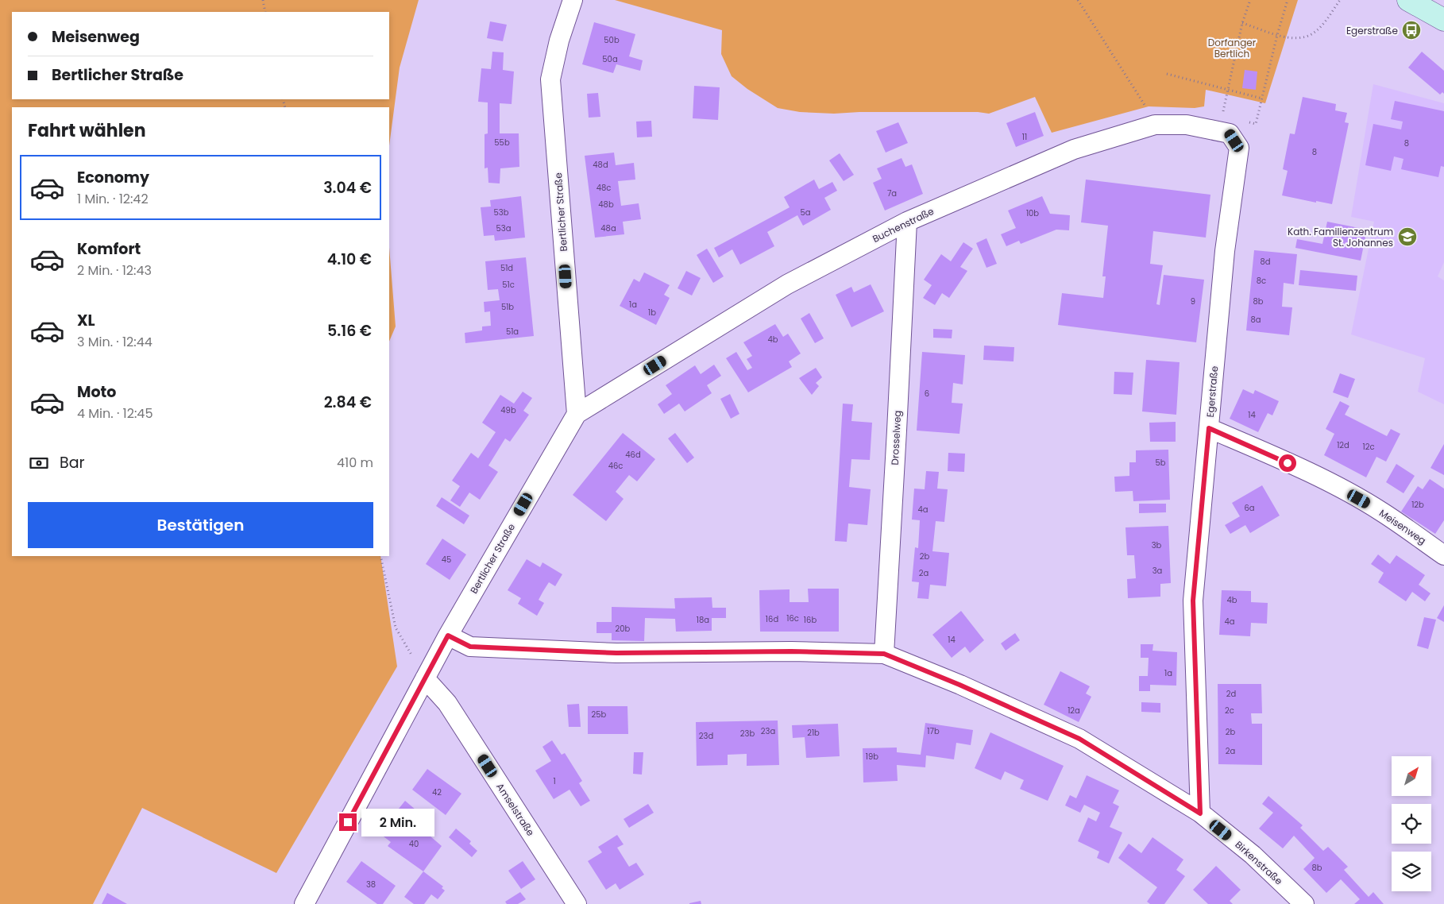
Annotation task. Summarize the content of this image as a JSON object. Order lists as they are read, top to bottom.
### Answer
{
  "streets": {
    "street": [
      "Bertlicher Straße",
      "Buchenstraße",
      "Egerstraße",
      "Drosselweg",
      "Meisenweg",
      "Amselstraße",
      "Birkenstraße"
    ]
  },
  "crossings": [
    ["Bertlicher Straße", "Buchenstraße"],
    ["Bertlicher Straße", "Amselstraße"],
    ["Bertlicher Straße", "Birkenstraße"],
    ["Buchenstraße", "Egerstraße"],
    ["Buchenstraße", "Drosselweg"],
    ["Egerstraße", "Meisenweg"],
    ["Egerstraße", "Birkenstraße"],
    ["Drosselweg", "Birkenstraße"]
  ],
  "parks": ["Dorfanger Bertlich"],
  "places": {
    "bus stop": ["Egerstraße"],
    "school or university": ["Kath. Familienzentrum St. Johannes"]
  },
  "house_numbers": [
    "50b",
    "50a",
    "11",
    "55b",
    "8",
    "8",
    "48d",
    "48c",
    "7a",
    "48b",
    "53b",
    "5a",
    "10b",
    "53a",
    "48a",
    "8d",
    "51d",
    "8c",
    "51c",
    "9",
    "8b",
    "1a",
    "51b",
    "1b",
    "8a",
    "51a",
    "4b",
    "6",
    "49b",
    "14",
    "12d",
    "12c",
    "46d",
    "5b",
    "46c",
    "12b",
    "6a",
    "4a",
    "3b",
    "2b",
    "45",
    "3a",
    "2a",
    "4b",
    "16c",
    "16d",
    "18a",
    "16b",
    "4a",
    "20b",
    "14",
    "1a",
    "2d",
    "12a",
    "2c",
    "25b",
    "23a",
    "17b",
    "2b",
    "21b",
    "23b",
    "23d",
    "2a",
    "19b",
    "1",
    "42",
    "40",
    "8b",
    "38"
  ],
  "north": "top right",
  "page": {
    "banner": ["Meisenweg", "Bertlicher Straße"],
    "heading": "Fahrt wählen",
    "list": [
      {
        "name": "Economy",
        "note": "1 Min. · 12:42",
        "value": "3.04 €"
      },
      {
        "name": "Komfort",
        "note": "2 Min. · 12:43",
        "value": "4.10 €"
      },
      {
        "name": "XL",
        "note": "3 Min. · 12:44",
        "value": "5.16 €"
      },
      {
        "name": "Moto",
        "note": "4 Min. · 12:45",
        "value": "2.84 €"
      }
    ],
    "pay": ["Bar", "410 m"],
    "buttons": "Bestätigen",
    "bubble": "2 Min."
  }
}
